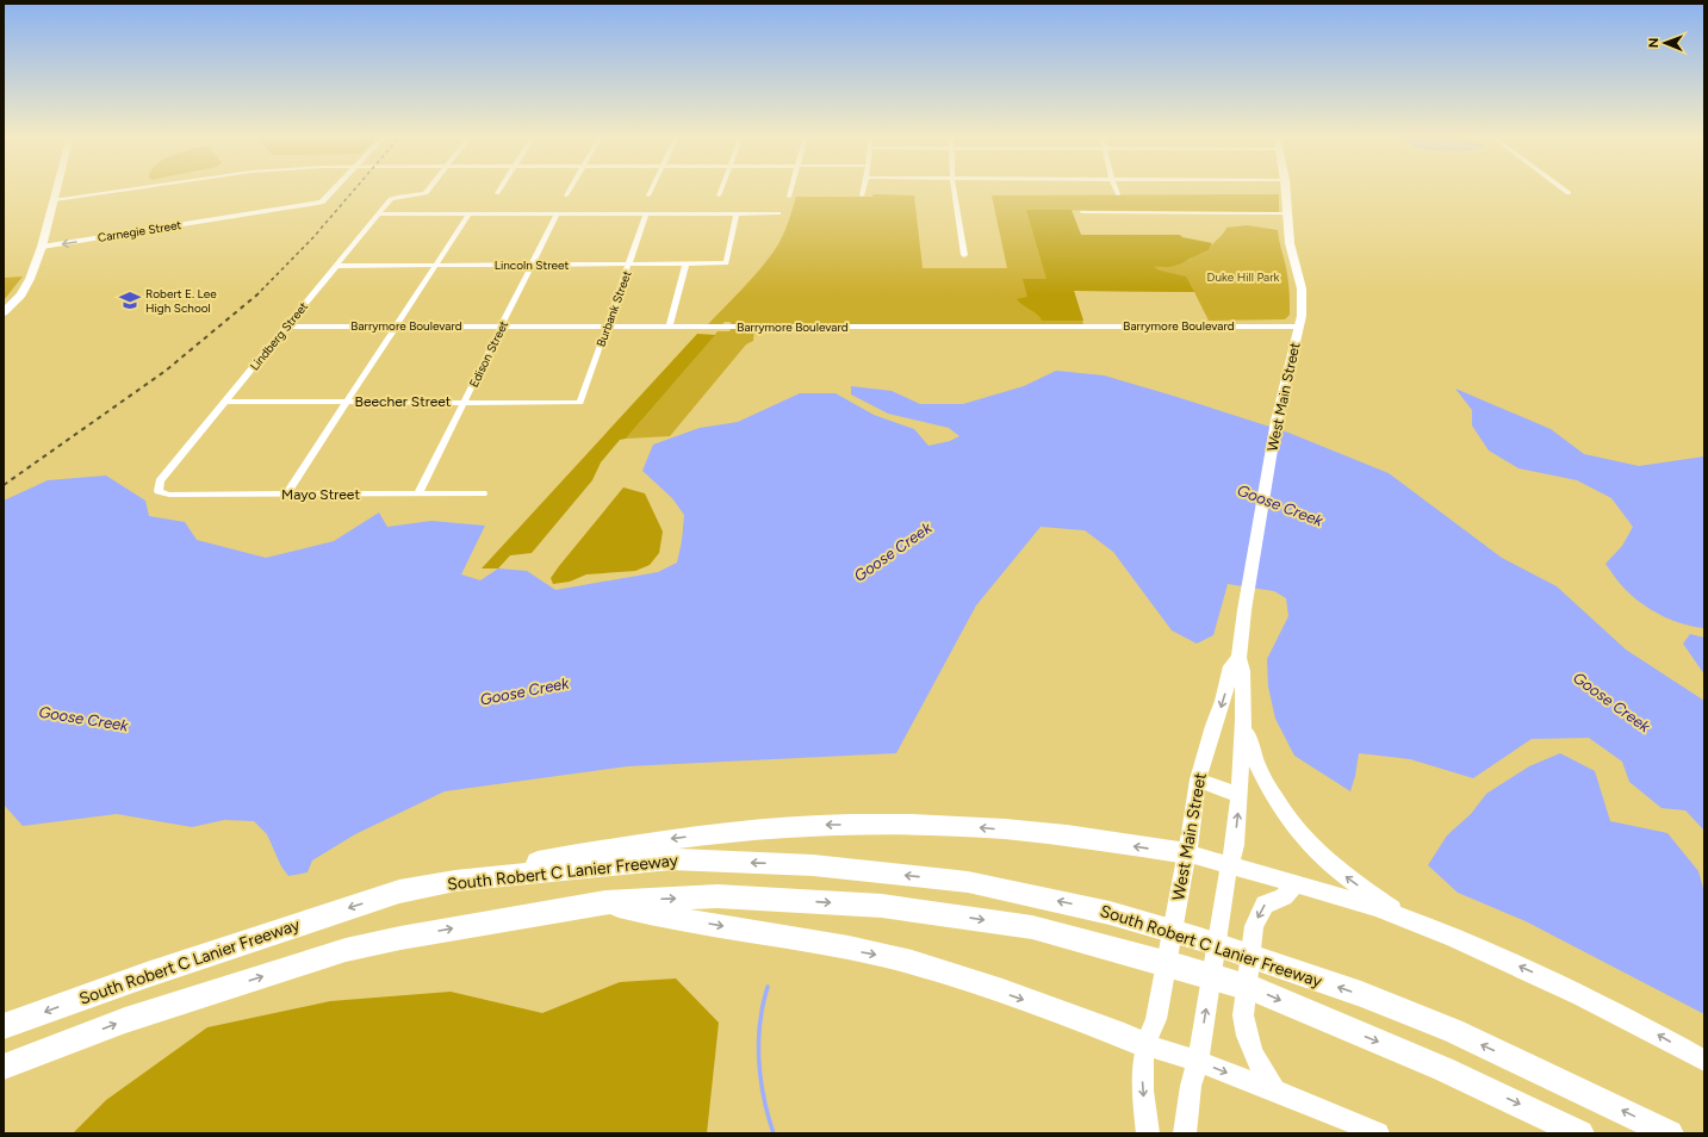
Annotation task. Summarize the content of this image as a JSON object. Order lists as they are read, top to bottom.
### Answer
{
  "streets": {
    "highway": ["South Robert C Lanier Freeway"],
    "main road": ["West Main Street"],
    "street": [
      "Carnegie Street",
      "Lincoln Street",
      "Burbank Street",
      "Barrymore Boulevard",
      "Lindberg Street",
      "Edison Street",
      "Beecher Street",
      "Mayo Street"
    ]
  },
  "crossings": [
    ["Lincoln Street", "Burbank Street"],
    ["Lincoln Street", "Lindberg Street"],
    ["Lincoln Street", "Edison Street"],
    ["Burbank Street", "Barrymore Boulevard"],
    ["Burbank Street", "Beecher Street"],
    ["Barrymore Boulevard", "Lindberg Street"],
    ["Barrymore Boulevard", "Edison Street"],
    ["Barrymore Boulevard", "West Main Street"],
    ["Lindberg Street", "Beecher Street"],
    ["Lindberg Street", "Mayo Street"],
    ["Edison Street", "Beecher Street"],
    ["Edison Street", "Mayo Street"]
  ],
  "one_way": ["Carnegie Street"],
  "water": ["Goose Creek"],
  "parks": ["Duke Hill Park"],
  "places": {
    "school or university": ["Robert E. Lee High School"]
  },
  "north": "left"
}
